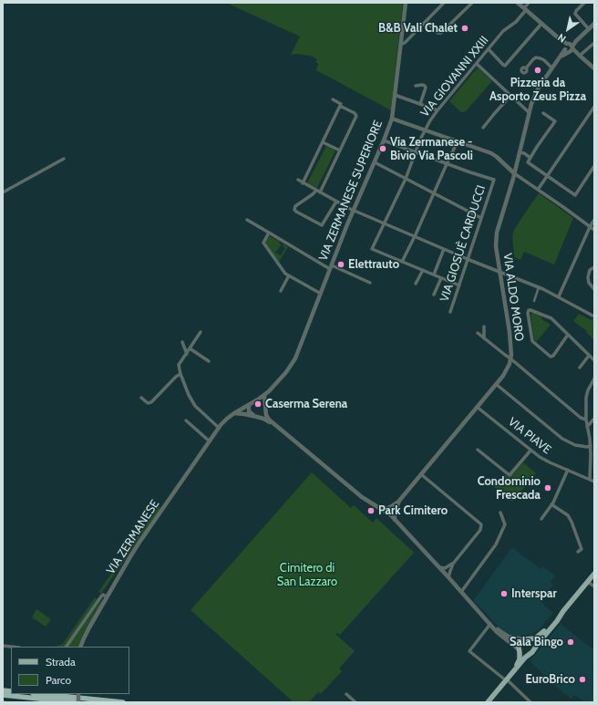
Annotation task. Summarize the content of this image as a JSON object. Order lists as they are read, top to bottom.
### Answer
{
  "streets": {
    "street": [
      "VIA GIOVANNI XXIII",
      "VIA ZERMANESE SUPERIORE",
      "VIA GIOSUÈ CARDUCCI",
      "VIA ALDO MORO",
      "VIA PIAVE",
      "VIA ZERMANESE"
    ]
  },
  "crossings": [
    ["VIA ZERMANESE SUPERIORE", "VIA ZERMANESE"],
    ["VIA ALDO MORO", "VIA PIAVE"]
  ],
  "parks": ["Cimitero di San Lazzaro"],
  "places": [
    "B&B Vali Chalet",
    "Pizzeria da Asporto Zeus Pizza",
    "Via Zermanese - Bivio Via Pascoli",
    "Elettrauto",
    "Caserma Serena",
    "Condominio Frescada",
    "Park Cimitero",
    "Interspar",
    "Sala Bingo",
    "EuroBrico"
  ],
  "legend": ["Strada", "Parco"],
  "north": "bottom left"
}
